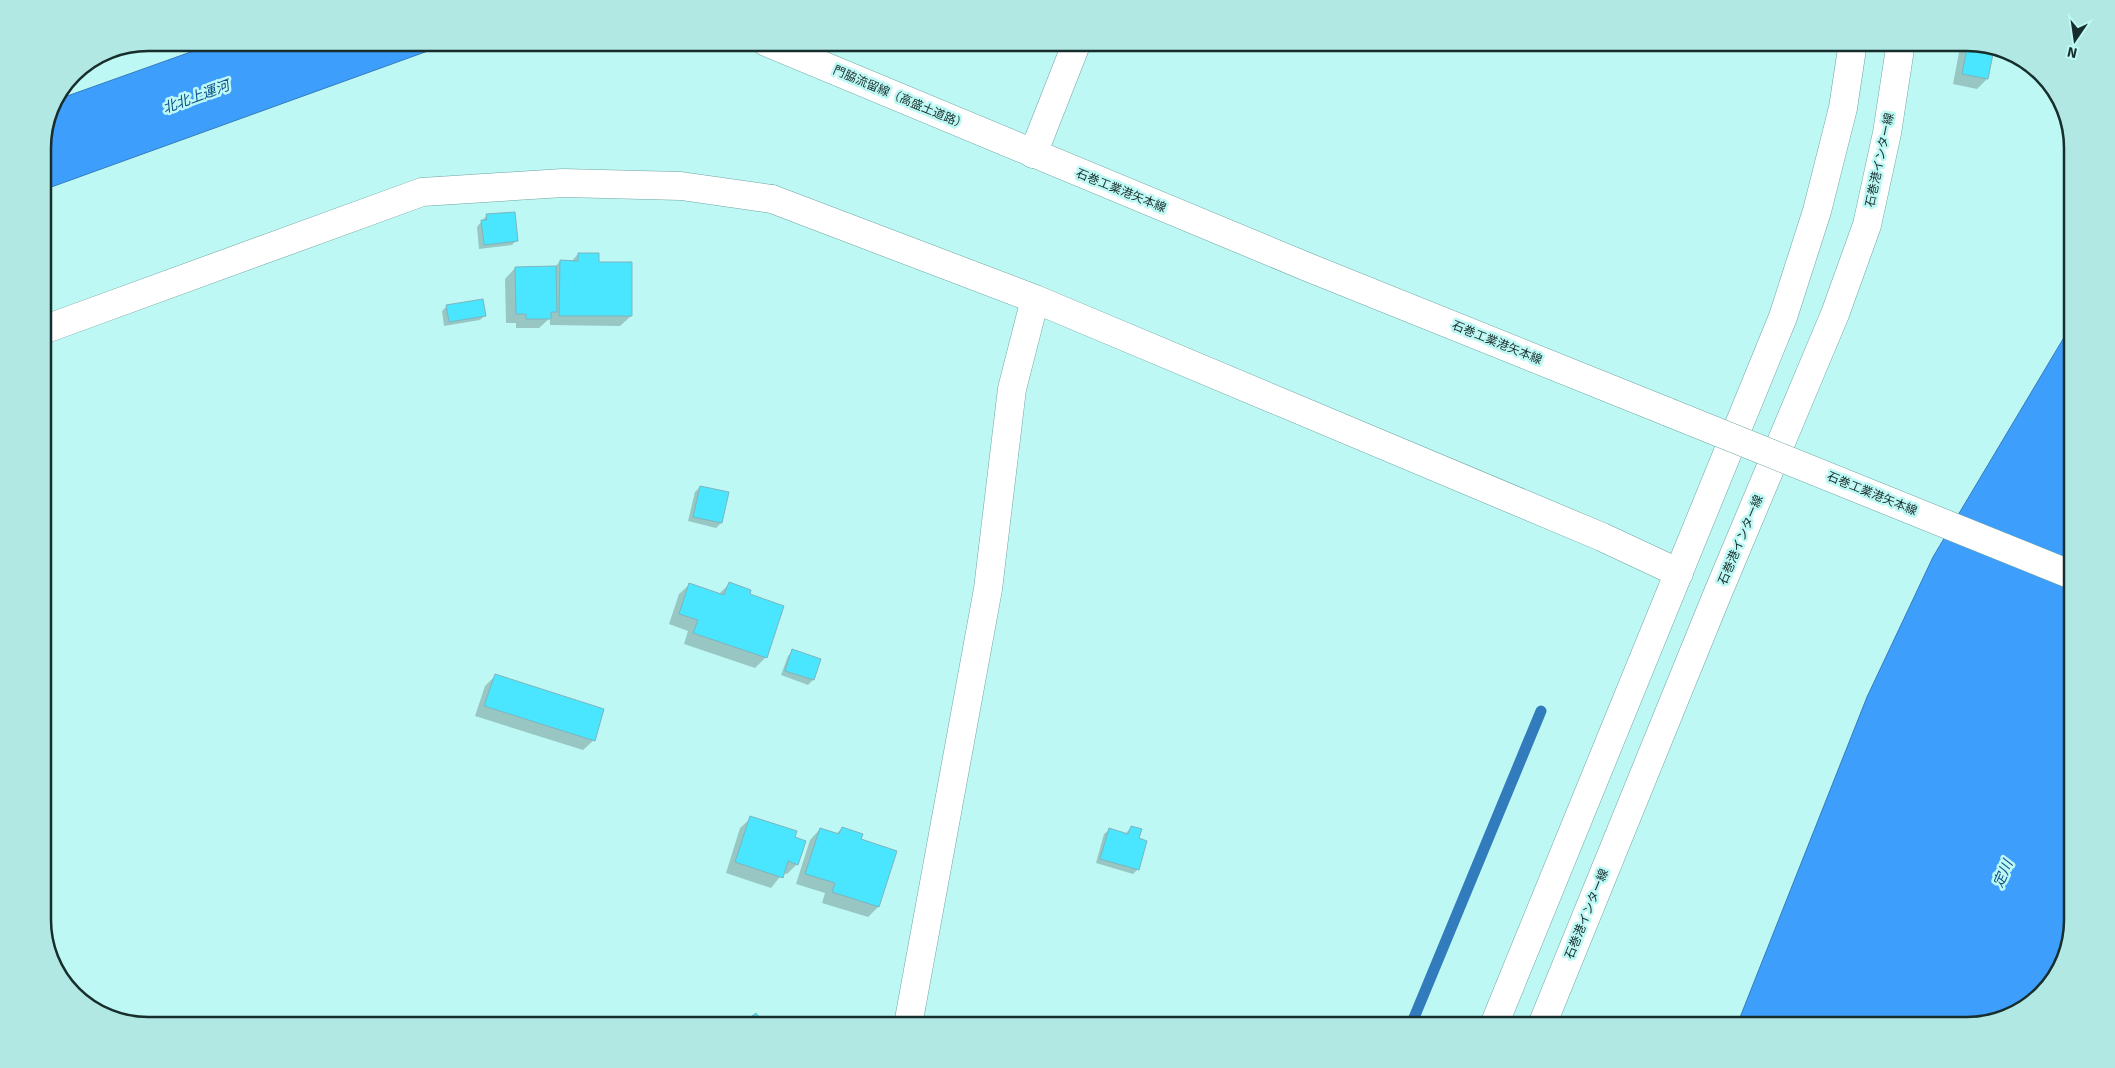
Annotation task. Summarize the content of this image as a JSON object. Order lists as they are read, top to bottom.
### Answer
{
  "streets": {
    "main road": ["門脇流留線（高盛土道路）", "石巻港インター線", "石巻工業港矢本線"]
  },
  "crossings": [
    ["門脇流留線（高盛土道路）", "石巻工業港矢本線"]
  ],
  "water": ["北北上運河", "定川"],
  "north": "bottom"
}
